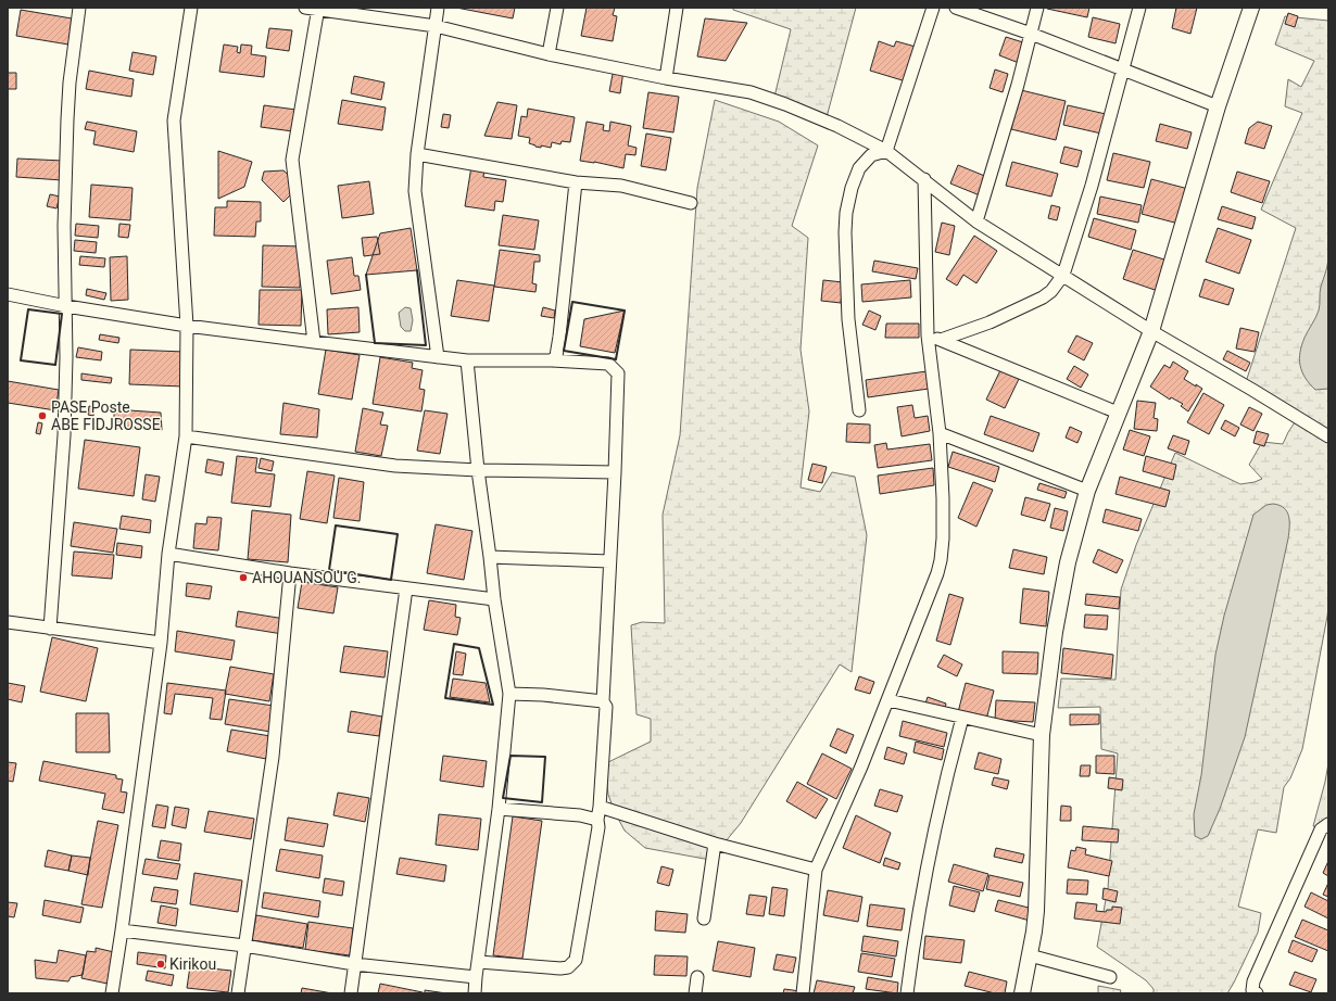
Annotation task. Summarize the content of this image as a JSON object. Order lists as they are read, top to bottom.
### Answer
{
  "places": ["PASE Poste ABE FIDJROSSE", "AHOUANSOU G.", "Kirikou"]
}
